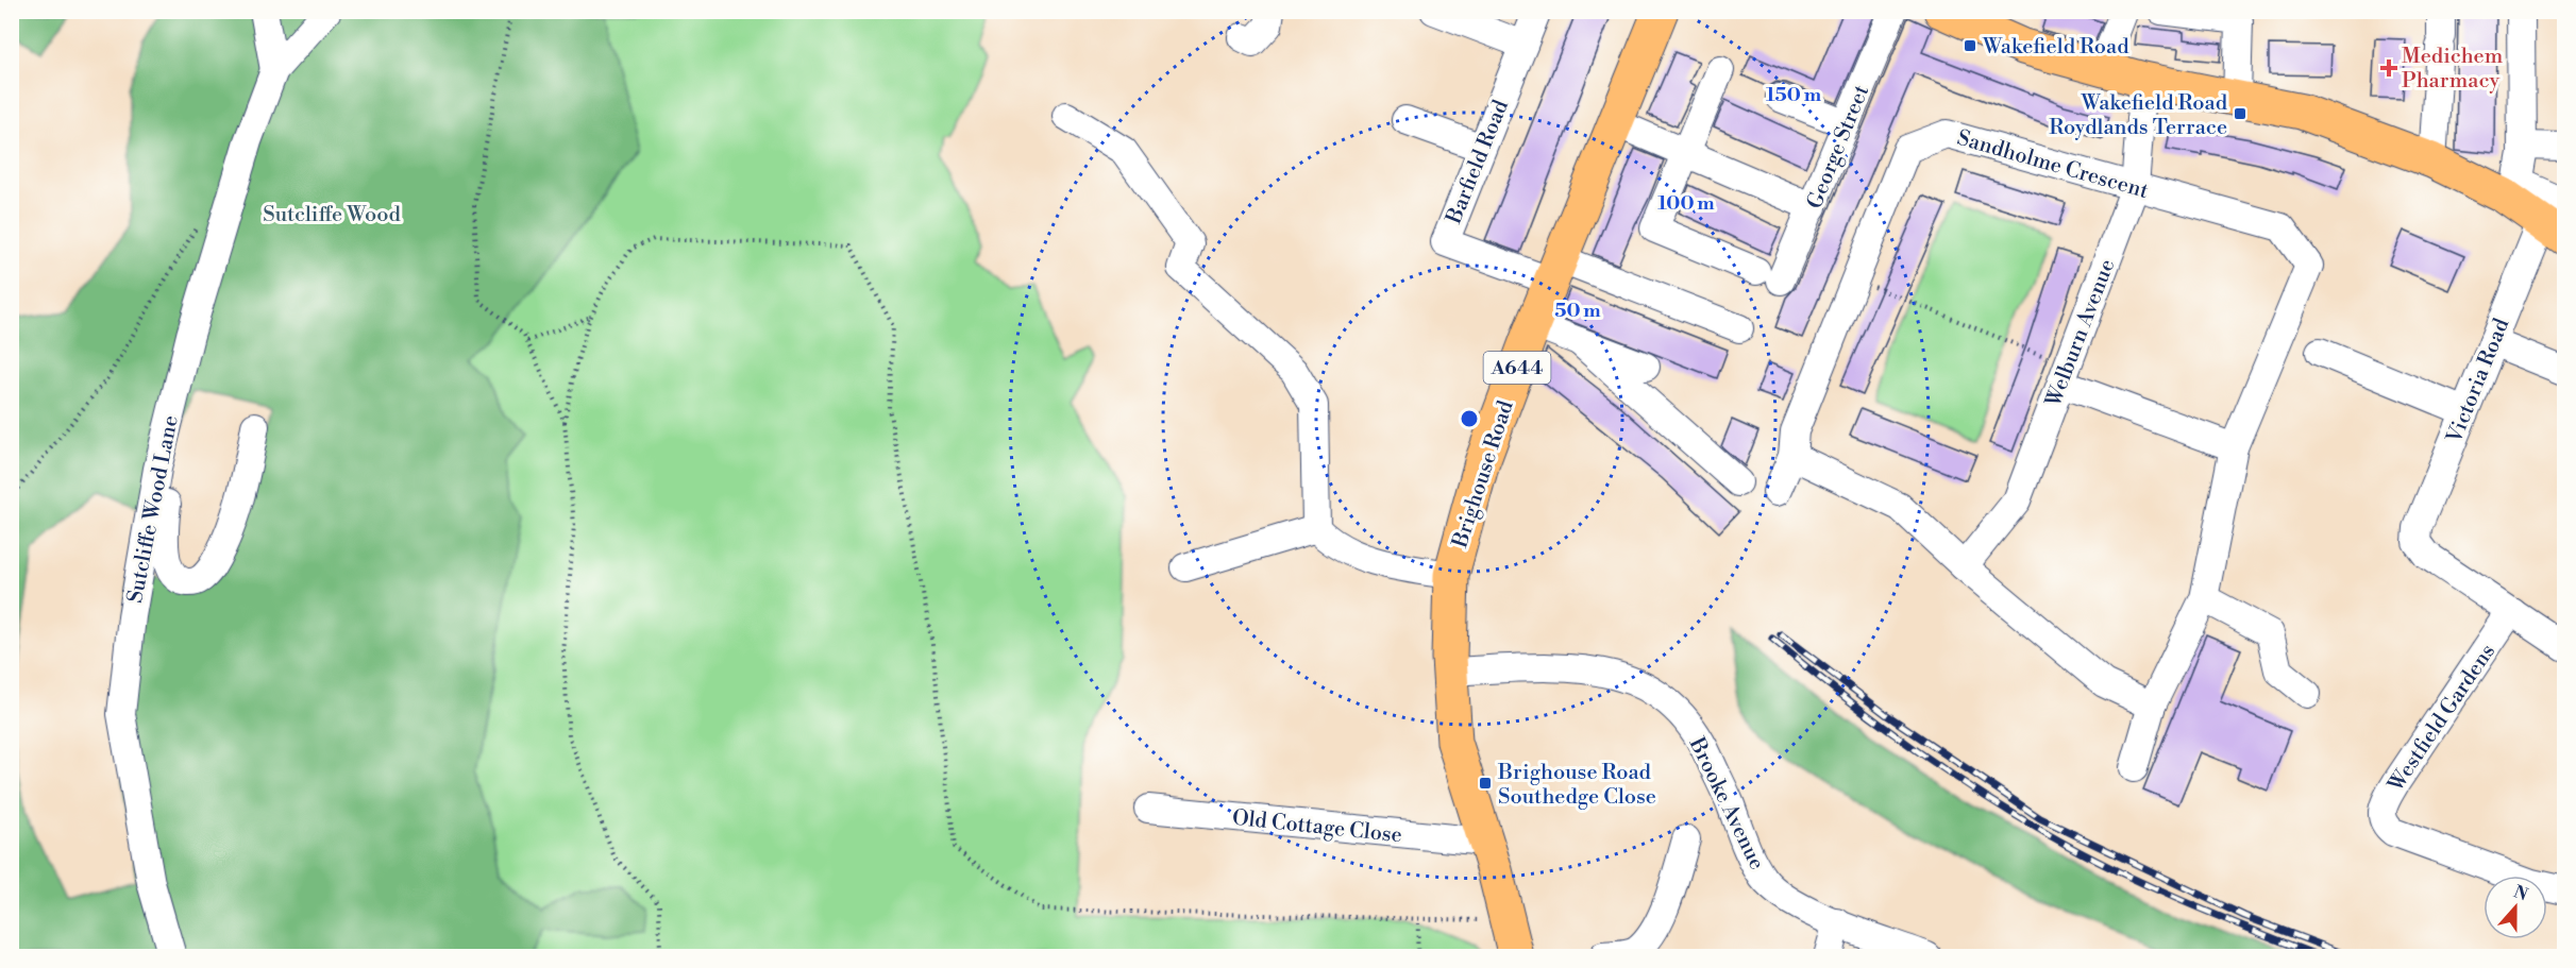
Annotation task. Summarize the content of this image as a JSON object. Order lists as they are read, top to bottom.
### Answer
{
  "streets": {
    "main road": ["A644", "Brighouse Road"],
    "street": [
      "George Street",
      "Barfield Road",
      "Sandholme Crescent",
      "Welburn Avenue",
      "Victoria Road",
      "Sutcliffe Wood Lane",
      "Westfield Gardens",
      "Brooke Avenue",
      "Old Cottage Close"
    ]
  },
  "crossings": [
    ["Barfield Road", "Brighouse Road"],
    ["Sandholme Crescent", "Welburn Avenue"],
    ["Victoria Road", "Westfield Gardens"],
    ["Brighouse Road", "Brooke Avenue"],
    ["Brighouse Road", "Old Cottage Close"]
  ],
  "parks": ["Sutcliffe Wood"],
  "places": {
    "transit": ["Wakefield Road", "Wakefield Road Roydlands Terrace", "Brighouse Road Southedge Close"],
    "health": ["Medichem Pharmacy"]
  },
  "north": "top",
  "rings": ["150 m", "100 m", "50 m"]
}
